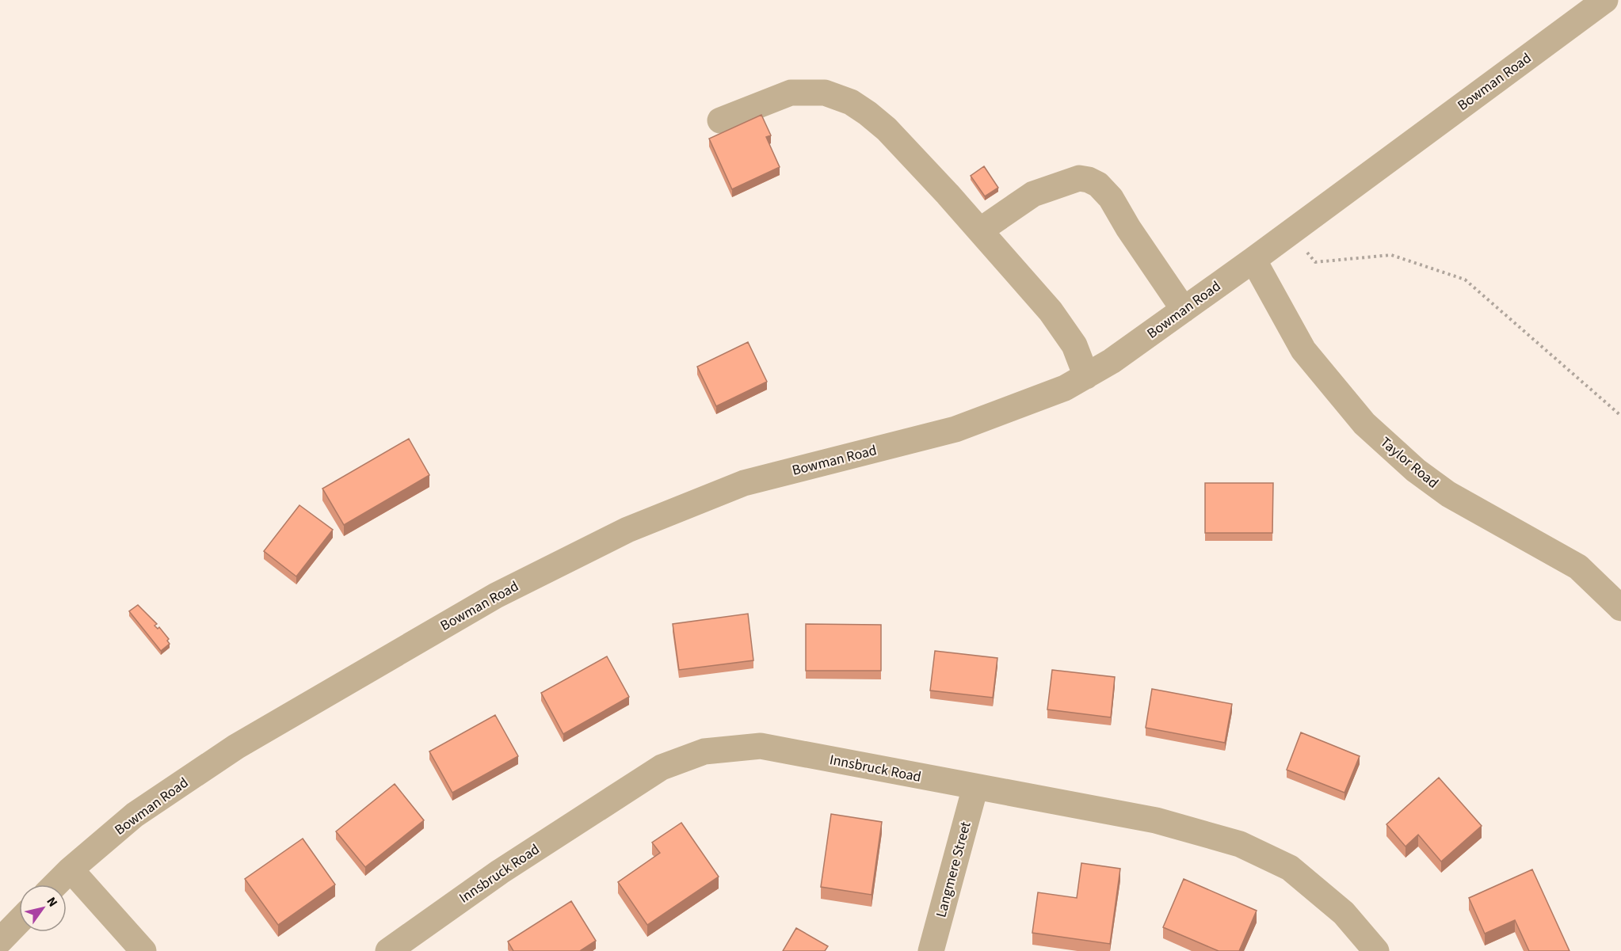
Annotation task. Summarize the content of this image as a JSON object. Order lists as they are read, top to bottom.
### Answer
{
  "streets": {
    "street": [
      "Bowman Road",
      "Taylor Road",
      "Innsbruck Road",
      "Langmere Street"
    ]
  },
  "crossings": [
    ["Bowman Road", "Taylor Road"],
    ["Innsbruck Road", "Langmere Street"]
  ],
  "north": "top right"
}
